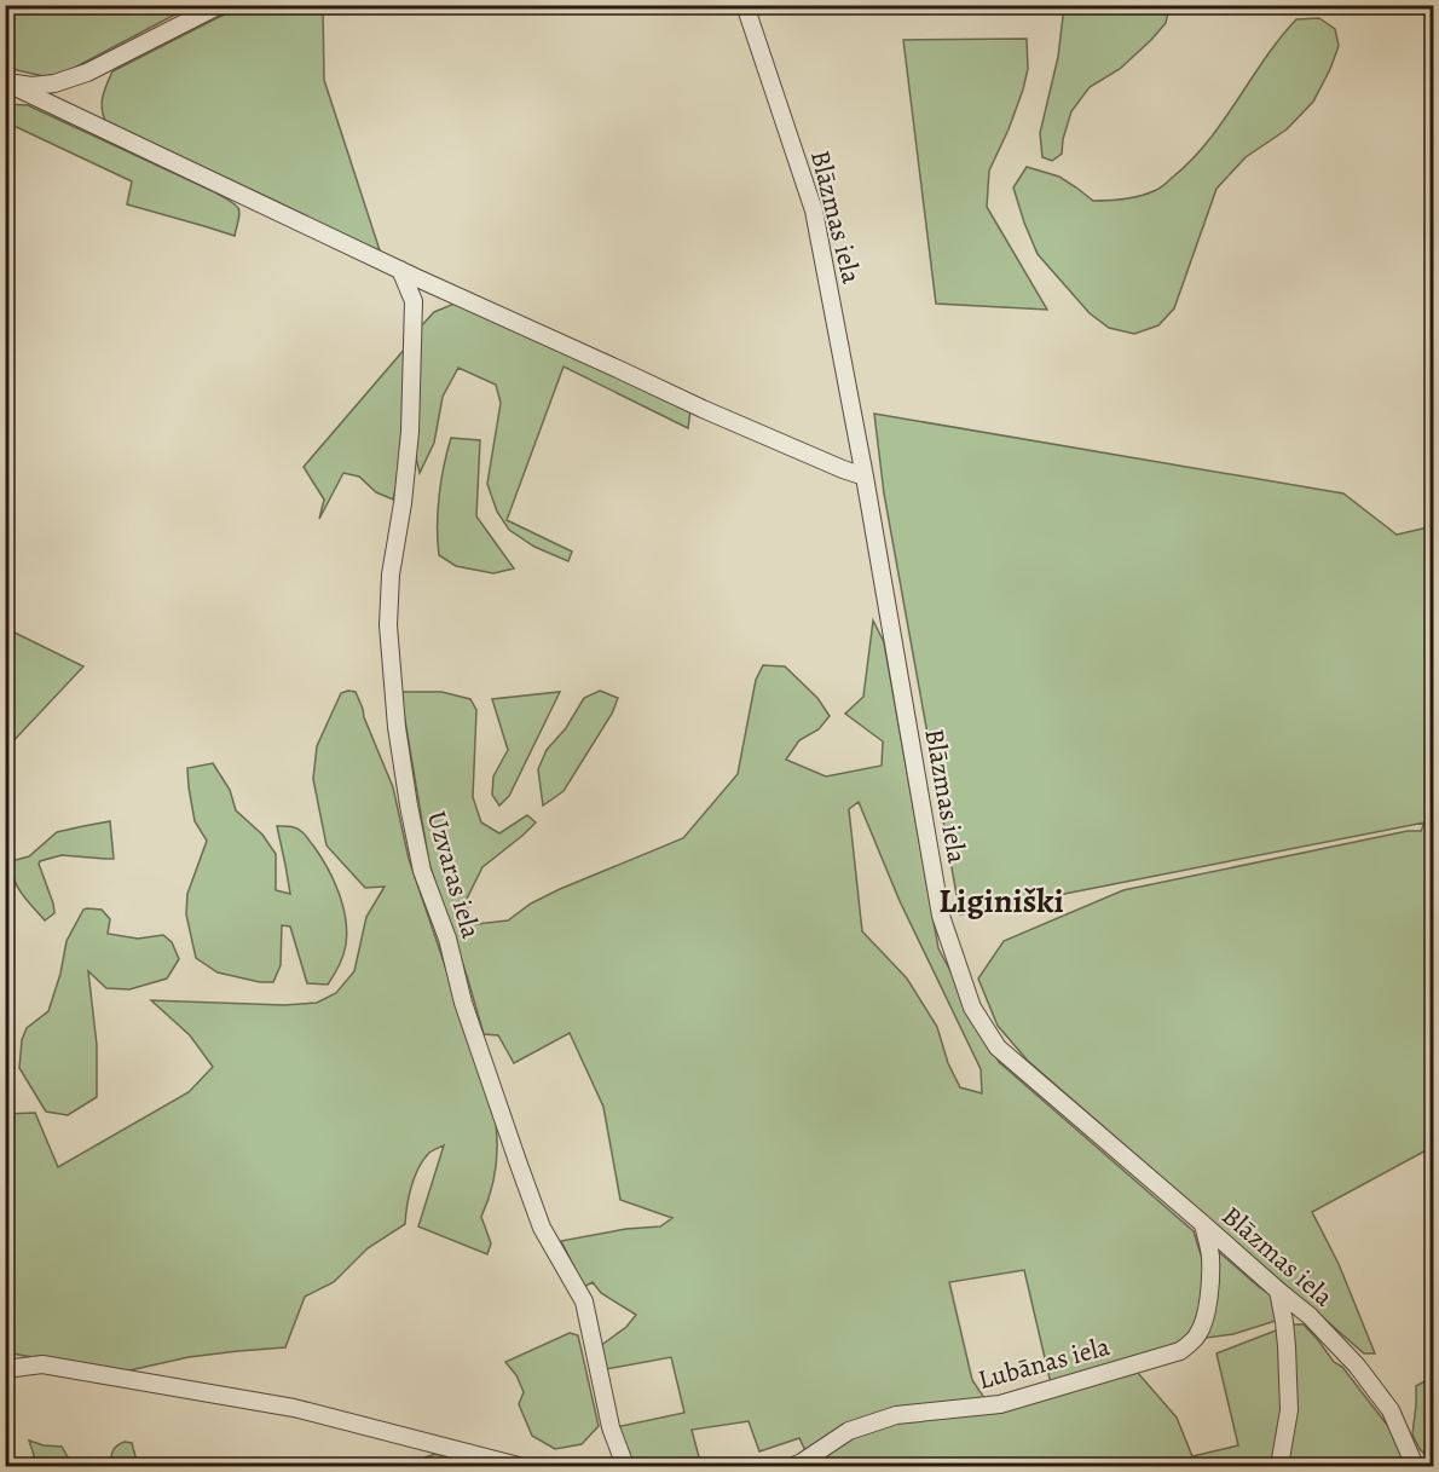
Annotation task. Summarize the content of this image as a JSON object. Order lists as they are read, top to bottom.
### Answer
{
  "streets": {
    "street": ["Blāzmas iela", "Uzvaras iela", "Lubānas iela"]
  },
  "crossings": [
    ["Blāzmas iela", "Lubānas iela"]
  ],
  "districts": ["Liginiški"]
}
